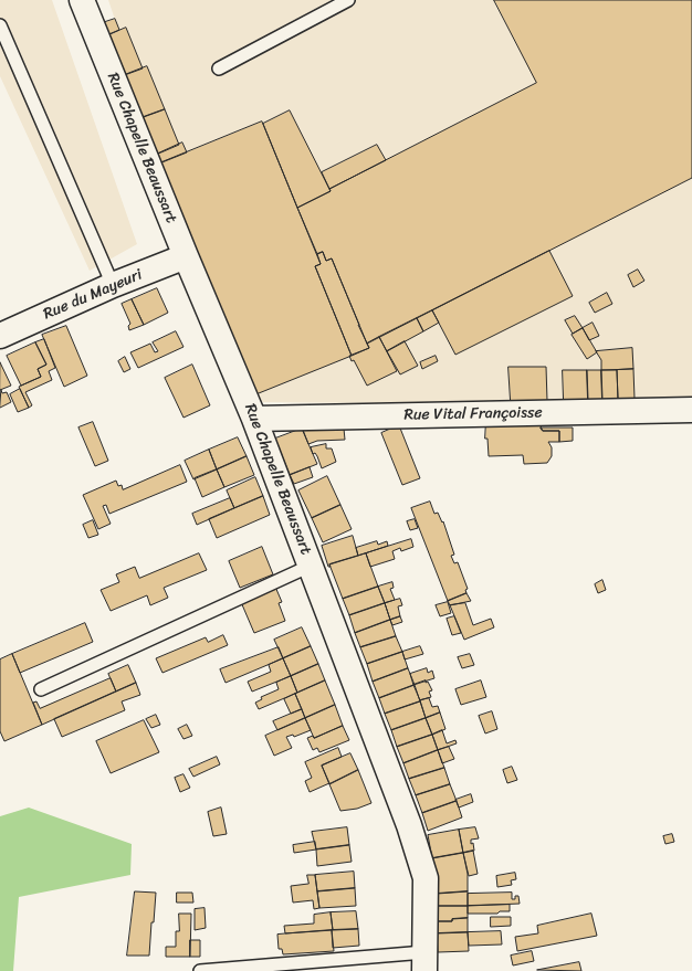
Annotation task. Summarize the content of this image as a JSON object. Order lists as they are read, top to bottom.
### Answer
{
  "streets": {
    "street": ["Rue Chapelle Beaussart", "Rue du Mayeuri", "Rue Vital Françoisse"]
  },
  "crossings": [
    ["Rue Chapelle Beaussart", "Rue du Mayeuri"],
    ["Rue Chapelle Beaussart", "Rue Vital Françoisse"]
  ]
}
